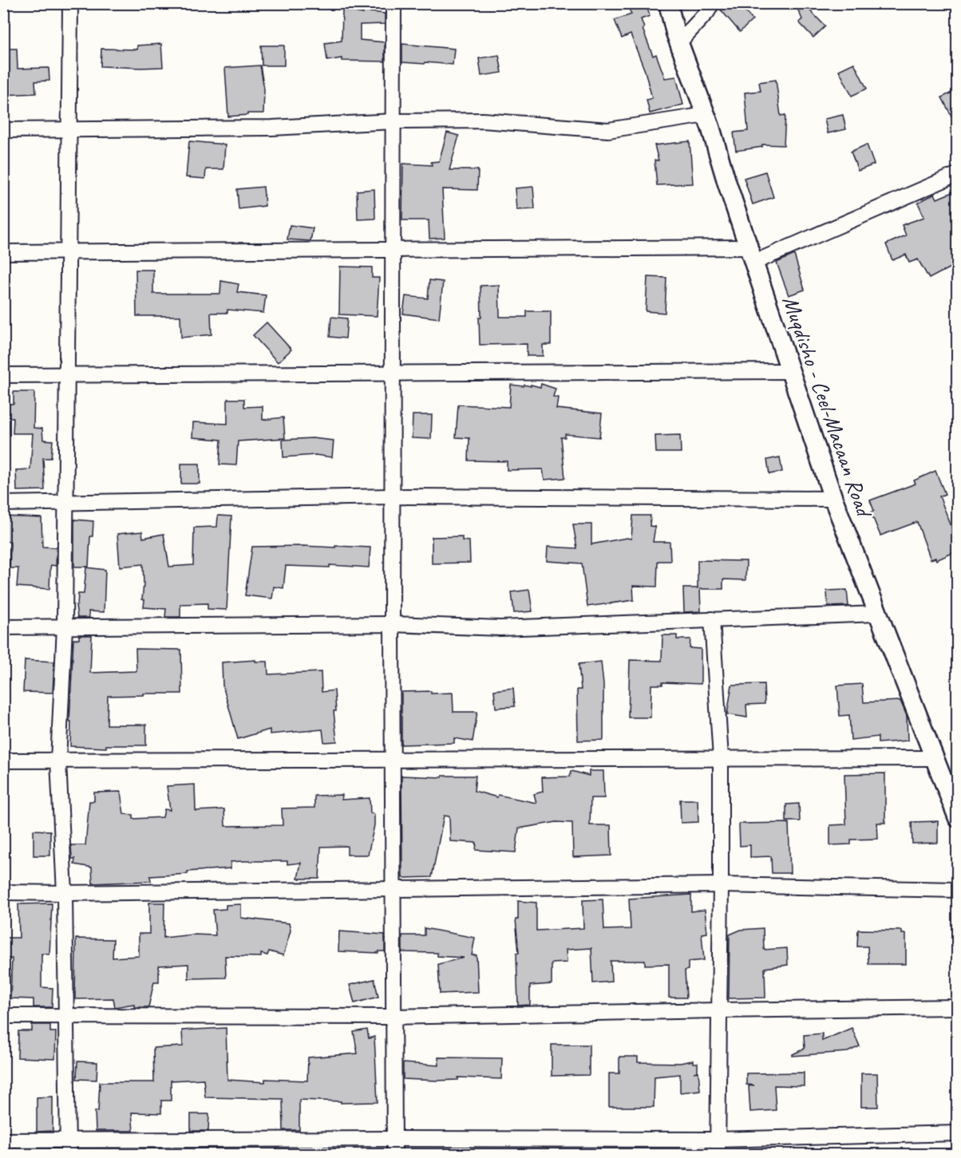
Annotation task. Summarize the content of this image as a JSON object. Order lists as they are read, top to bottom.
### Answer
{
  "streets": {
    "street": ["Muqdisho - Ceel-Macaan Road"]
  }
}
